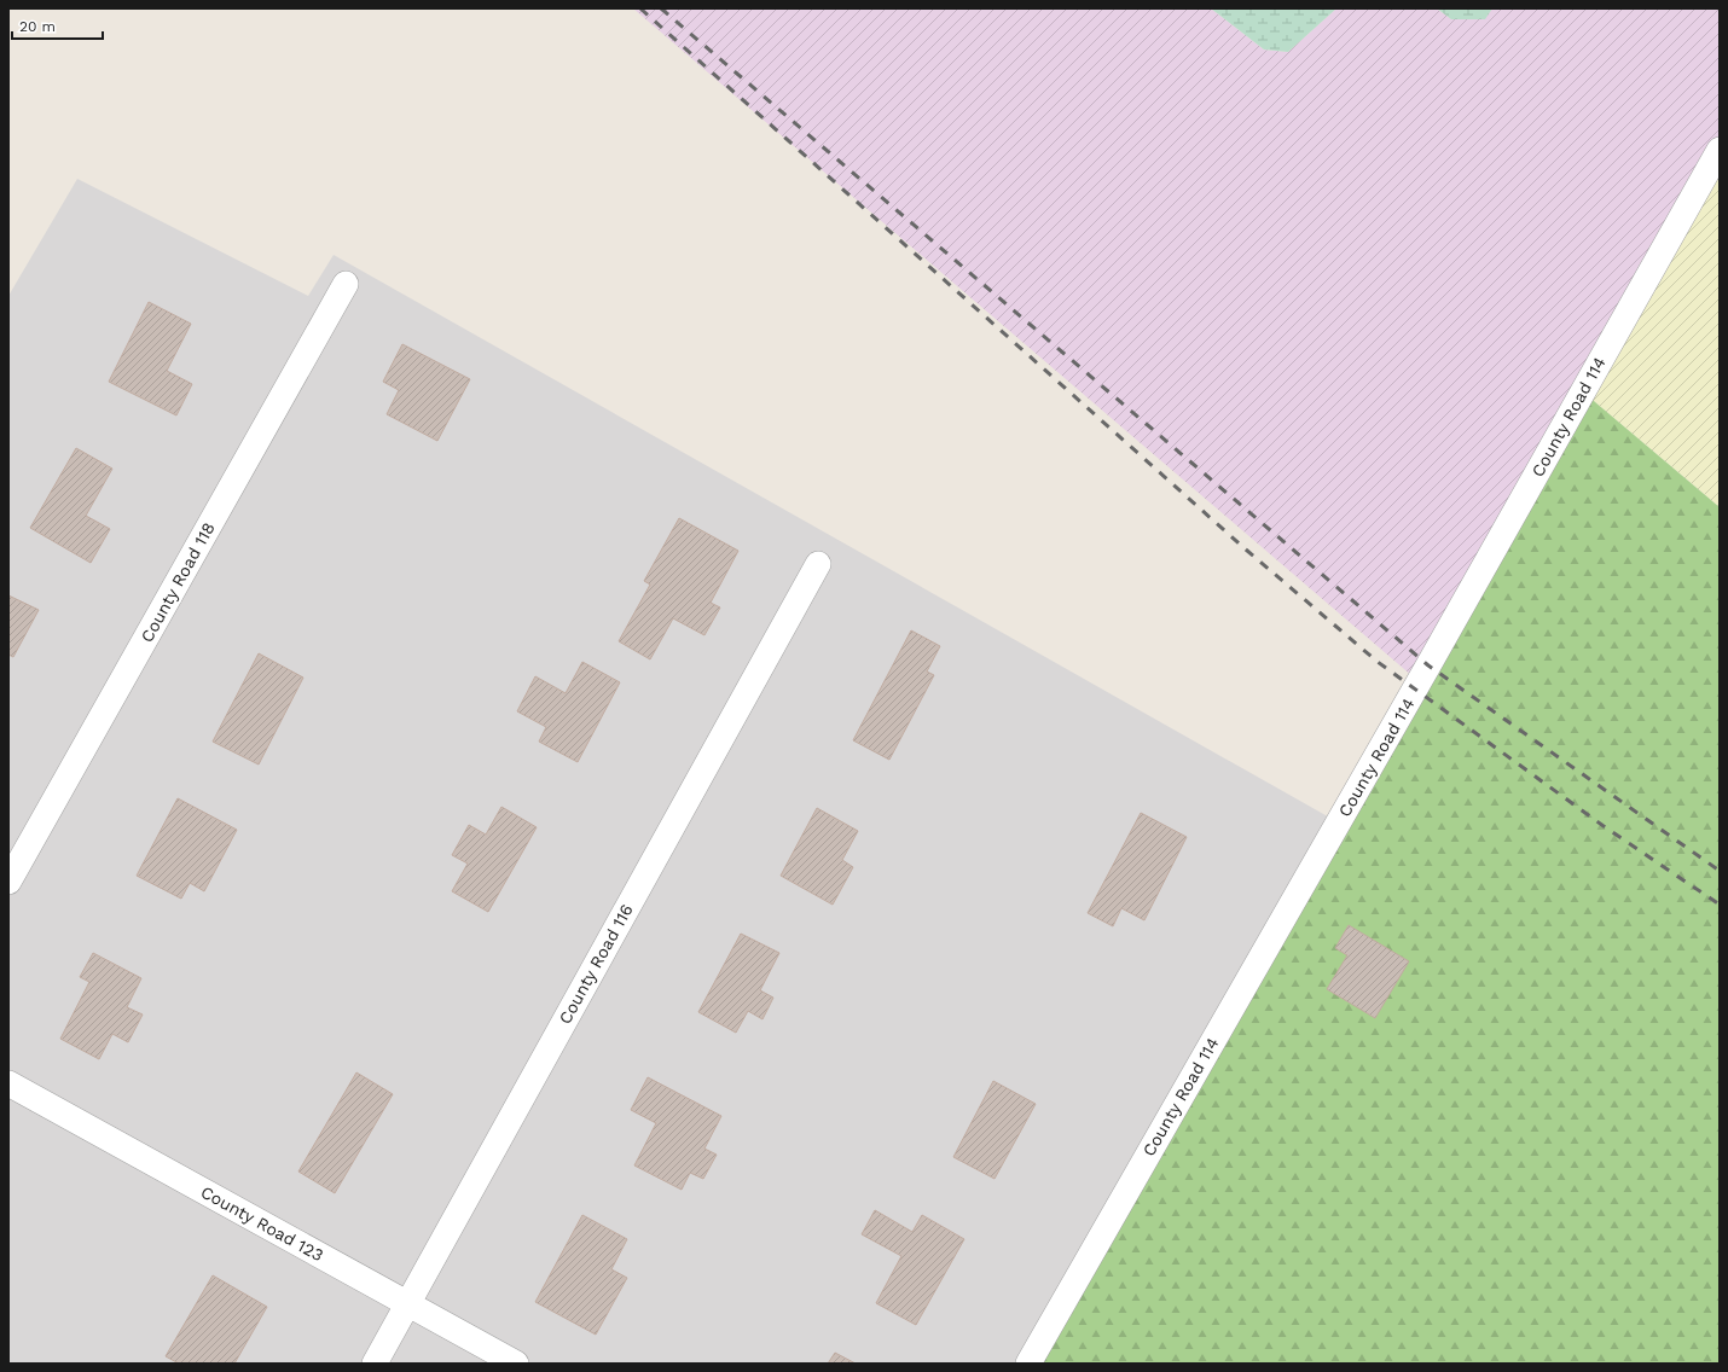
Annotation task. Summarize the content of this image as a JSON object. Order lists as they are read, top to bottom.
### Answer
{
  "streets": {
    "street": [
      "County Road 114",
      "County Road 118",
      "County Road 116",
      "County Road 123"
    ]
  },
  "crossings": [
    ["County Road 116", "County Road 123"]
  ],
  "scale_bar": "20 m"
}
